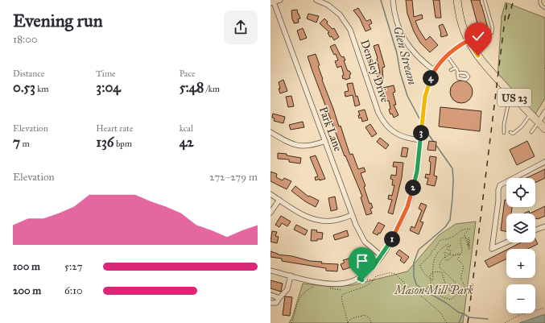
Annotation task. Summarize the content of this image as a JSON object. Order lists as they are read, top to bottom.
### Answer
{
  "streets": {
    "main road": ["US 23"],
    "street": ["Densley Drive", "Park Lane"]
  },
  "water": ["Glen Stream"],
  "parks": ["Mason Mill Park"],
  "page": {
    "heading": ["Evening run", "18:00"],
    "stats": [
      ["Distance", "0.53 km"],
      ["Time", "3:04"],
      ["Pace", "5:48 /km"],
      ["Elevation", "7 m"],
      ["Heart rate", "136 bpm"],
      ["kcal", "42"]
    ],
    "pins": [
      "4",
      "3",
      "2",
      "1"
    ],
    "chart": ["Elevation", "272–279 m"],
    "map_buttons": ["+", "−"],
    "list": [
      {
        "name": "100 m",
        "note": "5:27"
      },
      {
        "name": "200 m",
        "note": "6:10"
      }
    ]
  }
}
